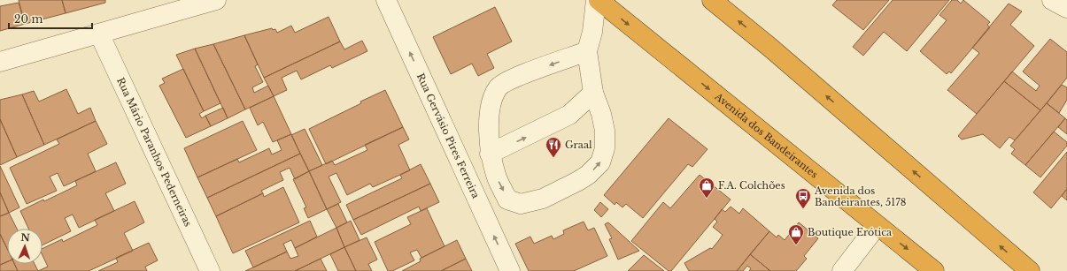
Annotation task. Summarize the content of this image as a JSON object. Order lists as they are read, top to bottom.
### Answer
{
  "streets": {
    "highway": ["Avenida dos Bandeirantes"],
    "street": ["Rua Gervásio Pires Ferreira", "Rua Mário Paranhos Pederneiras"]
  },
  "one_way": ["Rua Gervásio Pires Ferreira"],
  "places": {
    "restaurant": ["Graal"],
    "shop": ["F.A. Colchões", "Boutique Erótica"],
    "bus stop": ["Avenida dos Bandeirantes, 5178"]
  },
  "scale_bar": "20 m",
  "north": "top"
}
